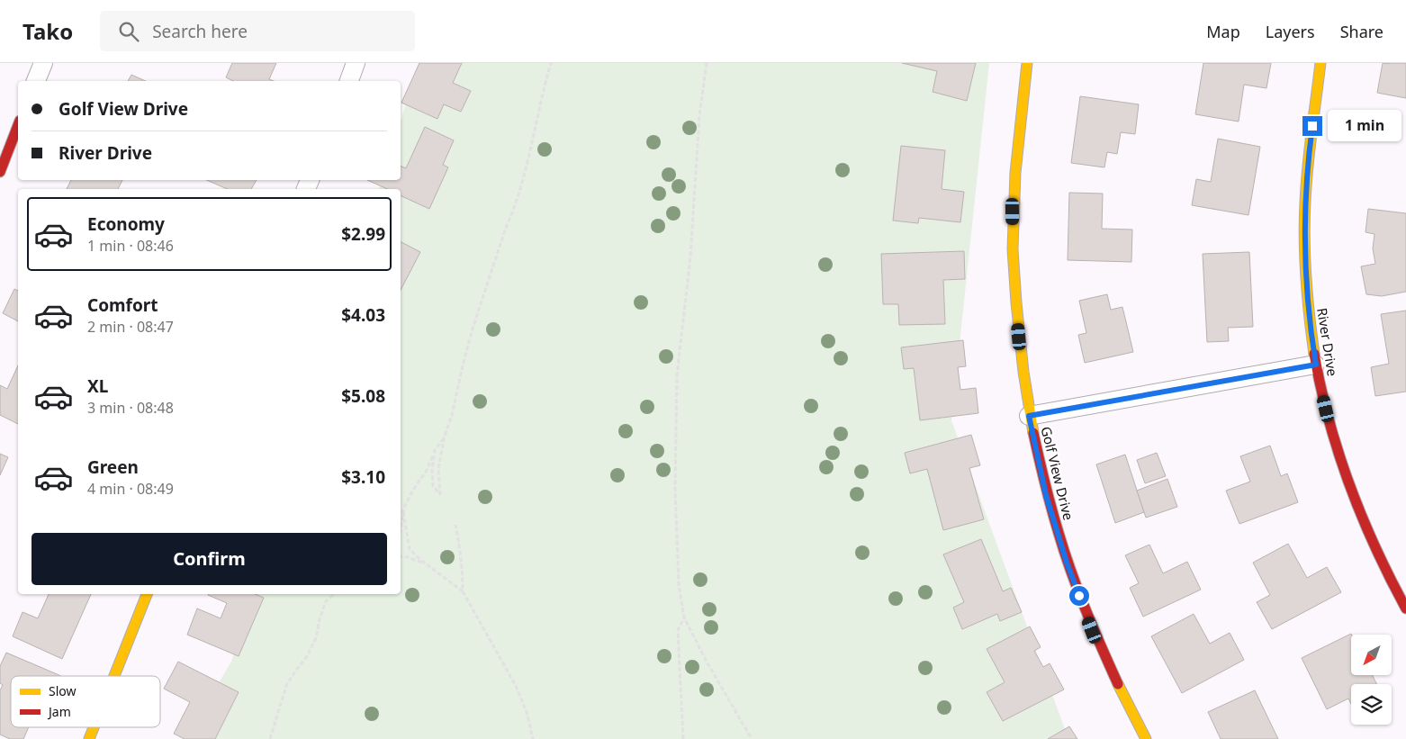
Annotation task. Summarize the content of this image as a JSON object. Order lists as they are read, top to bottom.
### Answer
{
  "streets": {
    "street": ["River Drive", "Golf View Drive"]
  },
  "legend": ["Slow", "Jam"],
  "north": "bottom left",
  "page": {
    "header": "Tako",
    "search": "Search here",
    "nav": ["Map", "Layers", "Share"],
    "banner": ["Golf View Drive", "River Drive"],
    "bubble": "1 min",
    "list": [
      {
        "name": "Economy",
        "note": "1 min · 08:46",
        "value": "$2.99"
      },
      {
        "name": "Comfort",
        "note": "2 min · 08:47",
        "value": "$4.03"
      },
      {
        "name": "XL",
        "note": "3 min · 08:48",
        "value": "$5.08"
      },
      {
        "name": "Green",
        "note": "4 min · 08:49",
        "value": "$3.10"
      }
    ],
    "buttons": "Confirm"
  }
}
